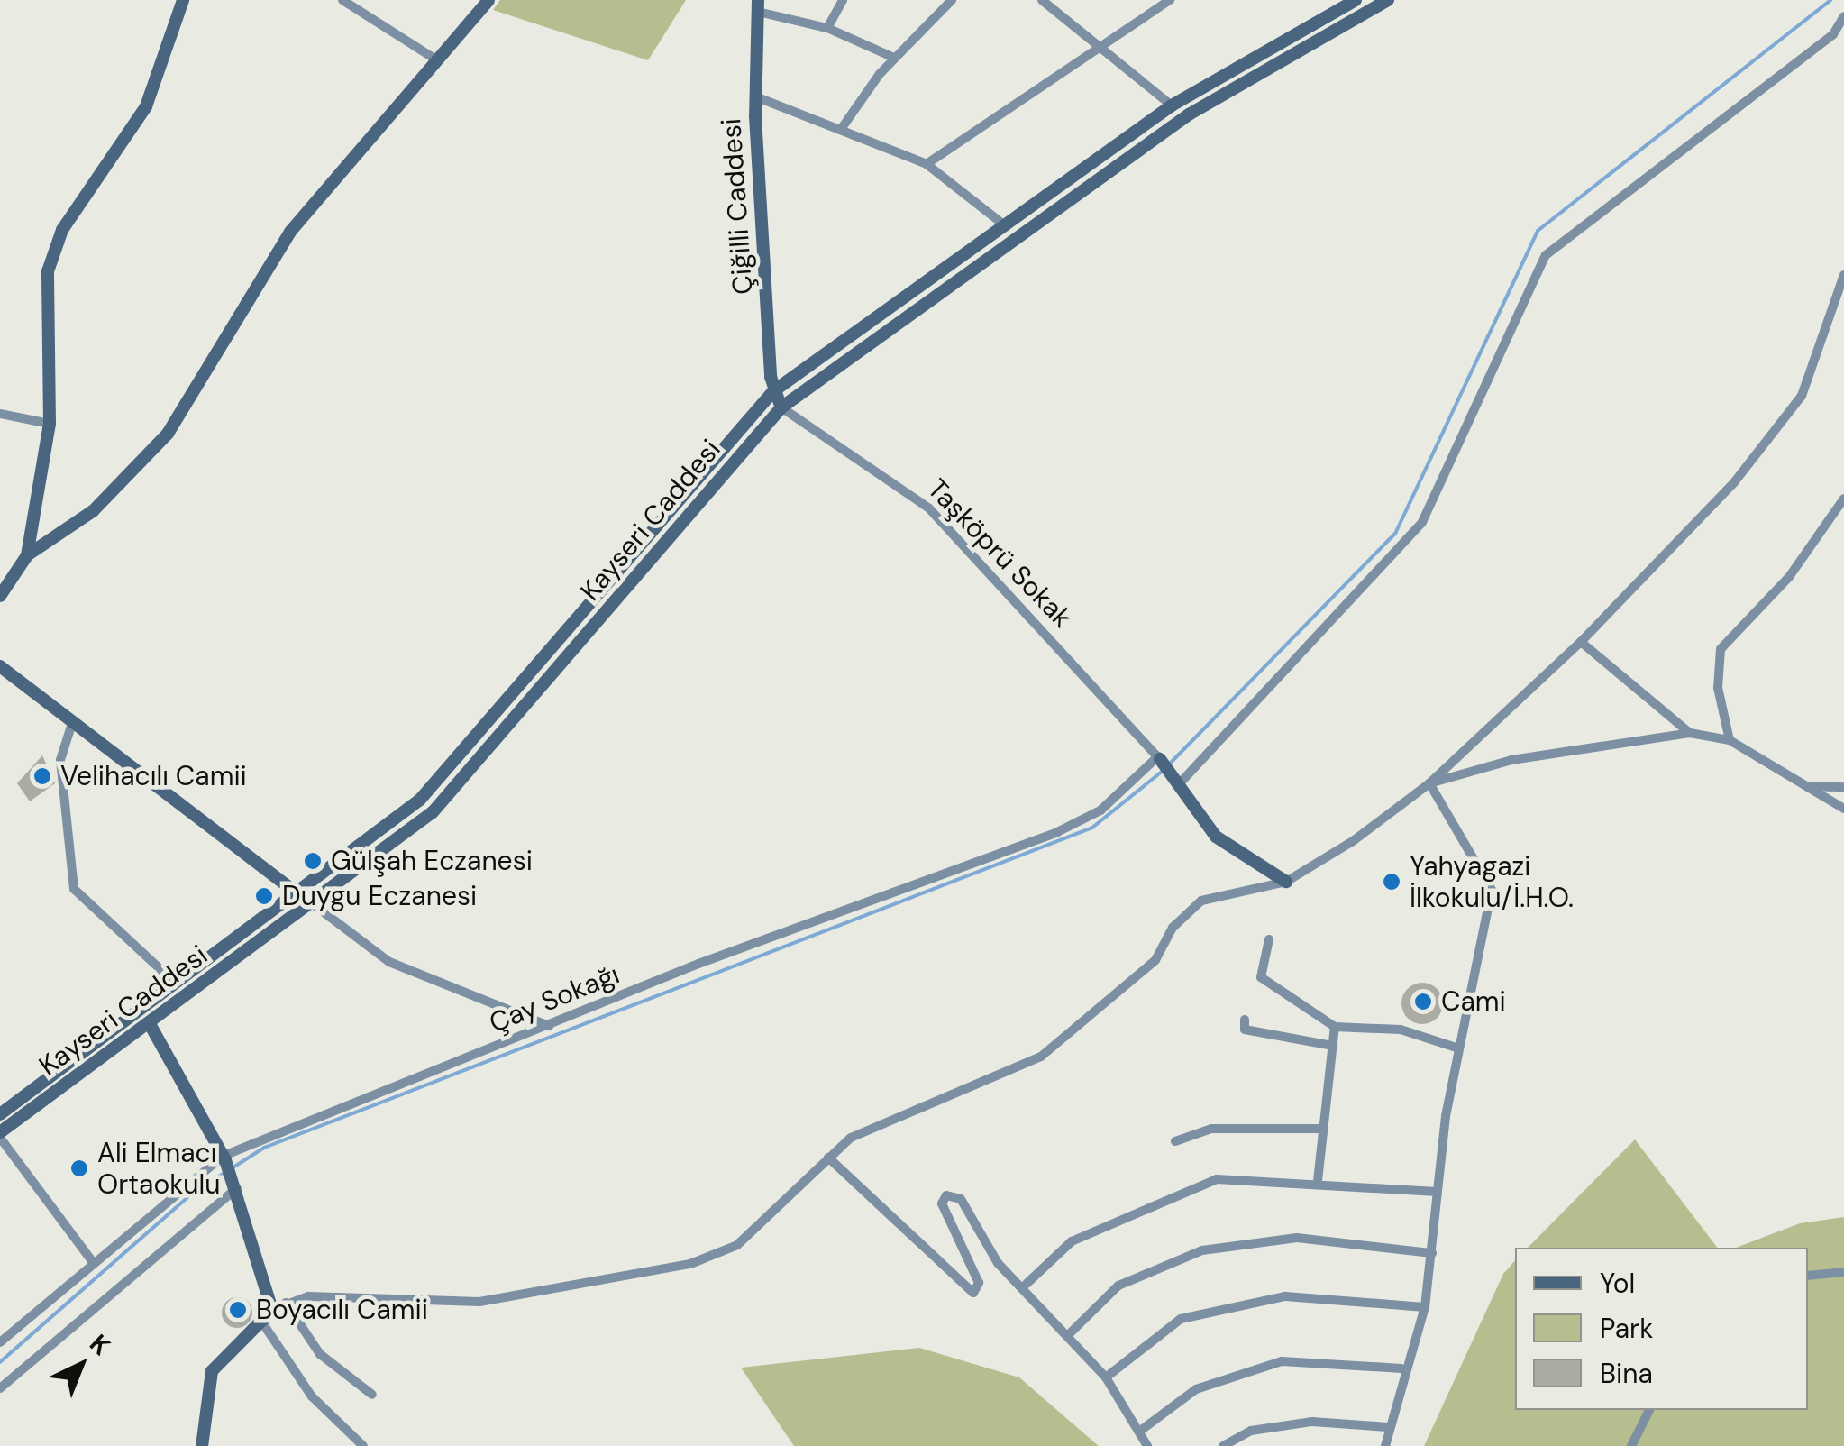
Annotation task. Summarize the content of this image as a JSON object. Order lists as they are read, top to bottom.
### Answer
{
  "streets": {
    "main road": ["Çiğilli Caddesi", "Kayseri Caddesi"],
    "street": ["Taşköprü Sokak", "Çay Sokağı"]
  },
  "crossings": [
    ["Çiğilli Caddesi", "Kayseri Caddesi"],
    ["Çiğilli Caddesi", "Taşköprü Sokak"],
    ["Kayseri Caddesi", "Taşköprü Sokak"],
    ["Taşköprü Sokak", "Çay Sokağı"]
  ],
  "places": [
    "Velihacılı Camii",
    "Gülşah Eczanesi",
    "Yahyagazi İlkokulu/İ.H.O.",
    "Duygu Eczanesi",
    "Cami",
    "Ali Elmacı Ortaokulu",
    "Boyacılı Camii"
  ],
  "legend": ["Yol", "Park", "Bina"],
  "north": "top right"
}
